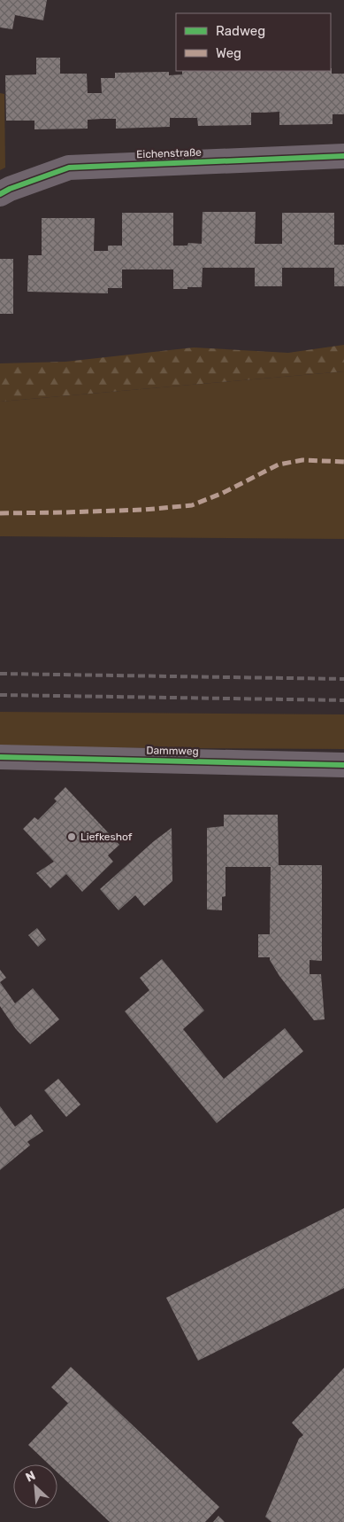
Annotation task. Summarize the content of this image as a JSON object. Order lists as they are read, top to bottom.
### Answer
{
  "streets": {
    "street": ["Eichenstraße", "Dammweg"]
  },
  "places": ["Liefkeshof"],
  "legend": ["Radweg", "Weg"],
  "north": "top left"
}
